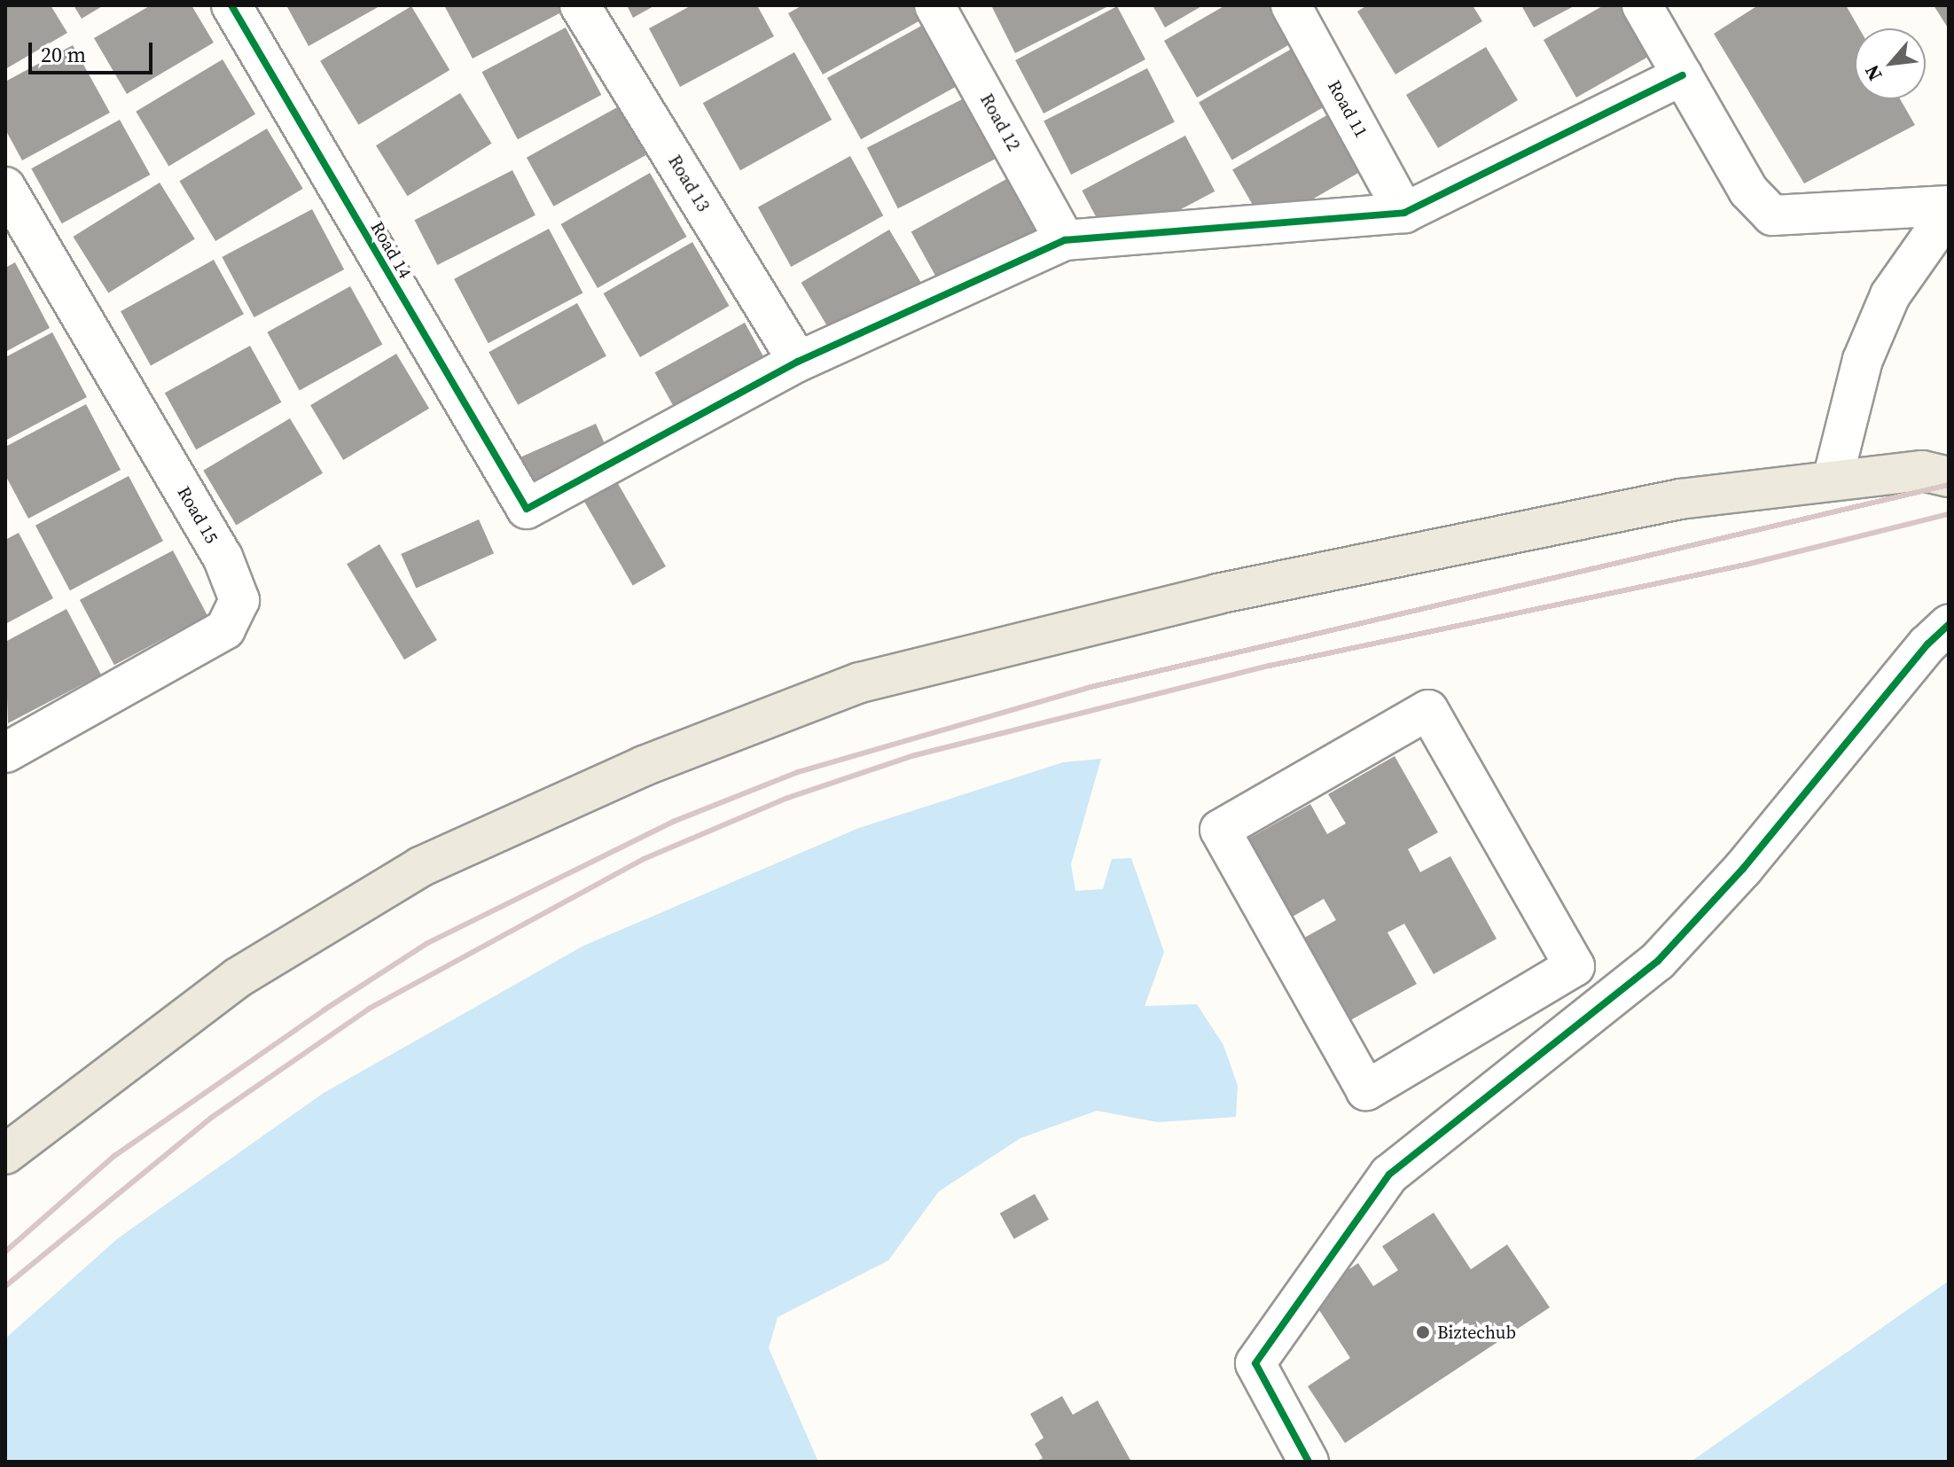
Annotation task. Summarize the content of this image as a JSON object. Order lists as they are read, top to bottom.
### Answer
{
  "streets": {
    "street": [
      "Road 11",
      "Road 12",
      "Road 13",
      "Road 14",
      "Road 15"
    ]
  },
  "crossings": [
    ["Road 13", "Road 14"]
  ],
  "places": ["Biztechub"],
  "scale_bar": "20 m",
  "north": "bottom left"
}
